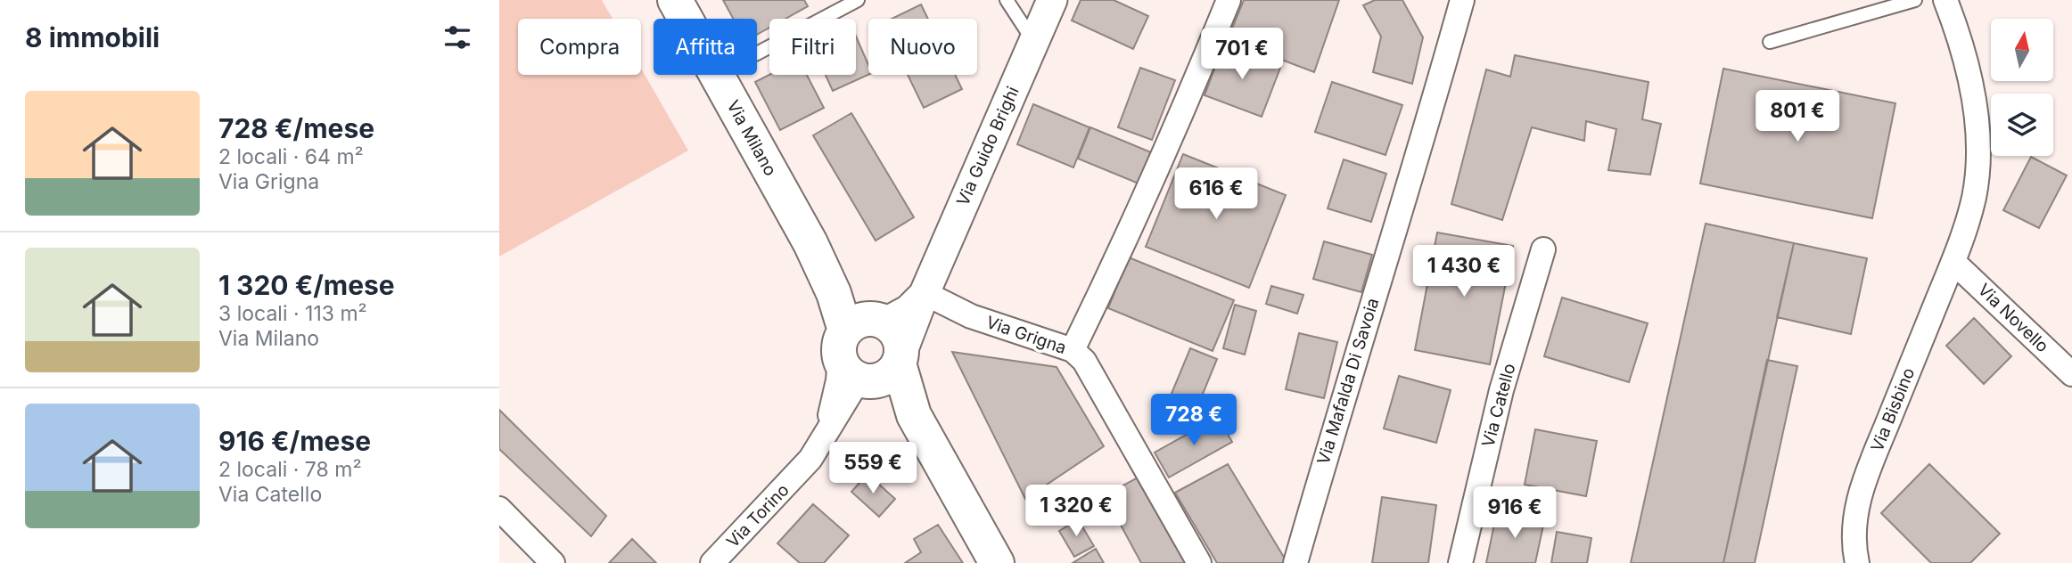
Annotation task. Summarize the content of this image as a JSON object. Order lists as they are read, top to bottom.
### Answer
{
  "streets": {
    "main road": ["Via Milano"],
    "street": [
      "Via Guido Brighi",
      "Via Novello",
      "Via Grigna",
      "Via Mafalda Di Savoia",
      "Via Catello",
      "Via Bisbino",
      "Via Torino"
    ]
  },
  "crossings": [
    ["Via Milano", "Via Guido Brighi"],
    ["Via Milano", "Via Torino"],
    ["Via Guido Brighi", "Via Grigna"],
    ["Via Guido Brighi", "Via Torino"],
    ["Via Novello", "Via Bisbino"]
  ],
  "north": "top",
  "page": {
    "heading": "8 immobili",
    "chip": [
      "Compra",
      "Affitta",
      "Filtri",
      "Nuovo"
    ],
    "price": [
      "701 €",
      "801 €",
      "616 €",
      "1 430 €",
      "728 €",
      "559 €",
      "1 320 €",
      "916 €"
    ],
    "list": [
      {
        "name": "728 €/mese",
        "note": "2 locali · 64 m² · Via Grigna"
      },
      {
        "name": "1 320 €/mese",
        "note": "3 locali · 113 m² · Via Milano"
      },
      {
        "name": "916 €/mese",
        "note": "2 locali · 78 m² · Via Catello"
      }
    ]
  }
}
